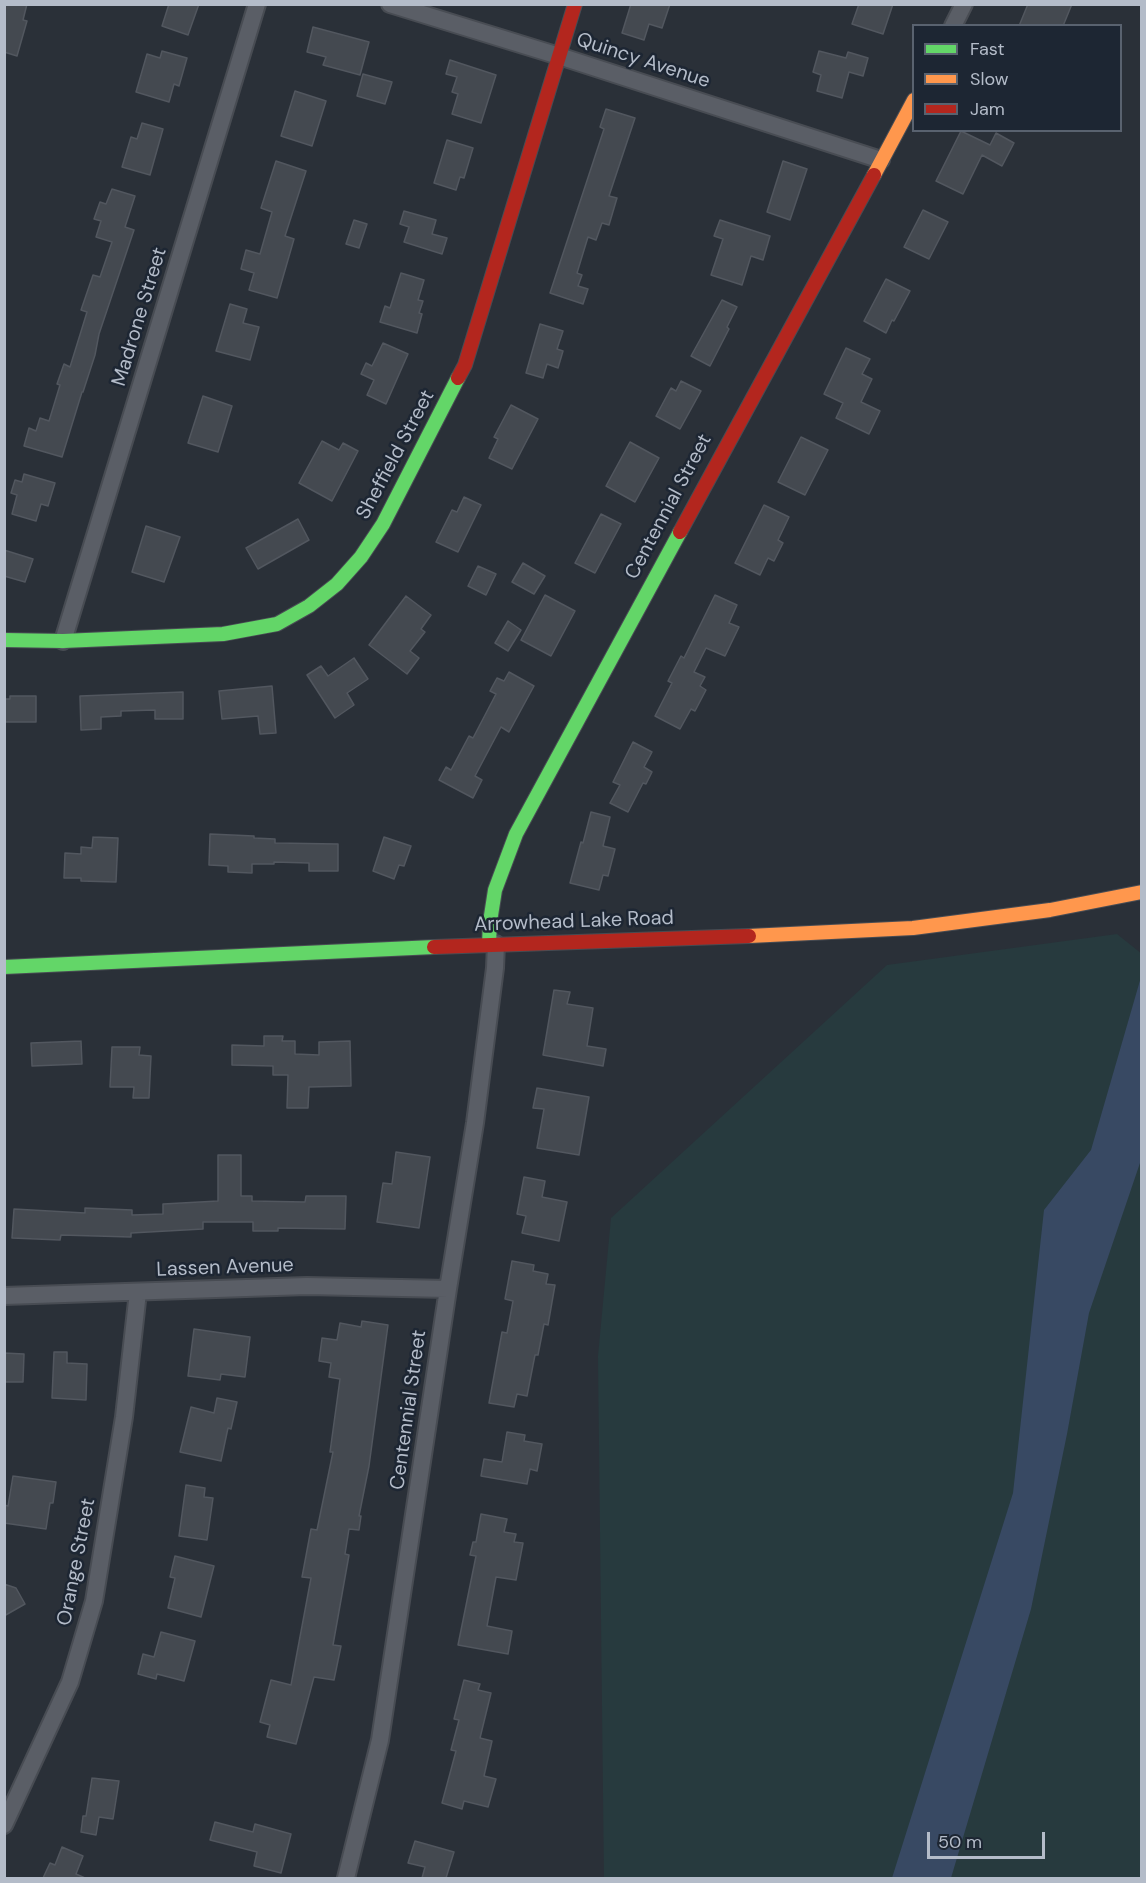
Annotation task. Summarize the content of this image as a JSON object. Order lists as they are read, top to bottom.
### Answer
{
  "streets": {
    "street": [
      "Quincy Avenue",
      "Madrone Street",
      "Sheffield Street",
      "Centennial Street",
      "Arrowhead Lake Road",
      "Lassen Avenue",
      "Orange Street"
    ]
  },
  "crossings": [
    ["Quincy Avenue", "Sheffield Street"],
    ["Quincy Avenue", "Centennial Street"],
    ["Madrone Street", "Sheffield Street"],
    ["Centennial Street", "Arrowhead Lake Road"],
    ["Centennial Street", "Lassen Avenue"],
    ["Lassen Avenue", "Orange Street"]
  ],
  "legend": ["Fast", "Slow", "Jam"],
  "scale_bar": "50 m"
}
